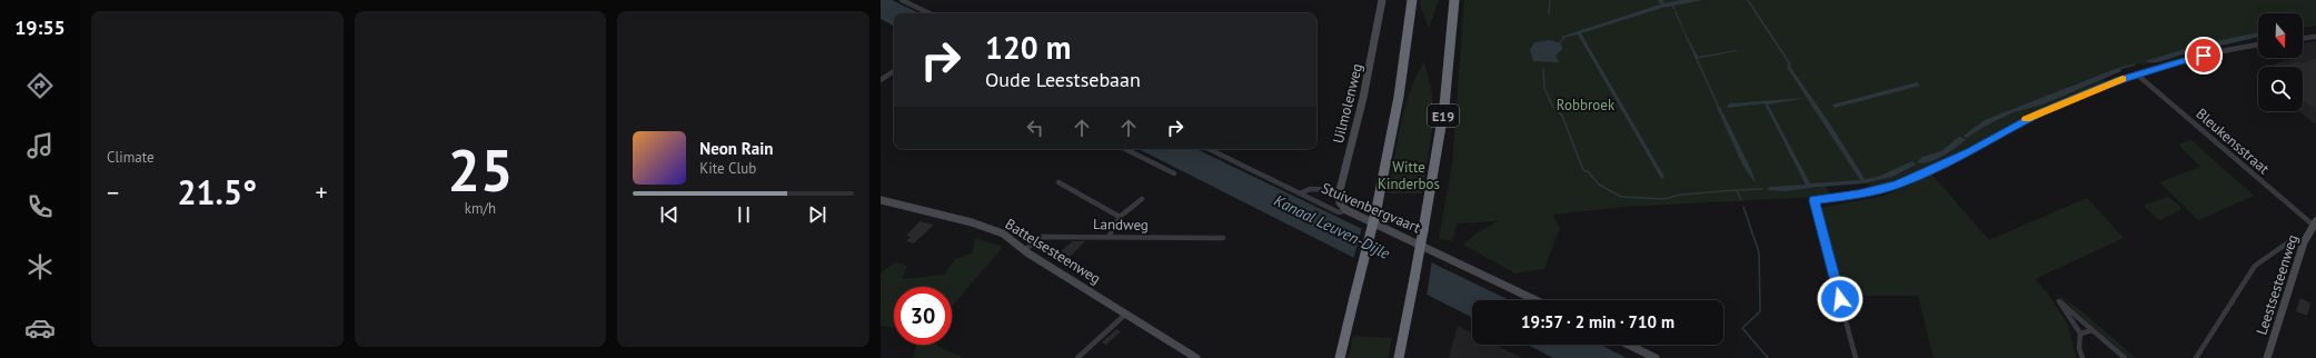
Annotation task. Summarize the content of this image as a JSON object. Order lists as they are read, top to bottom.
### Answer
{
  "streets": {
    "highway": ["E19"],
    "main road": [
      "Uilmolenweg",
      "Stuivenbergvaart",
      "Battelsesteenweg",
      "Leestsesteenweg"
    ],
    "street": ["Bleukensstraat", "Landweg"]
  },
  "crossings": [
    ["Bleukensstraat", "Leestsesteenweg"],
    ["Landweg", "Battelsesteenweg"]
  ],
  "water": ["Kanaal Leuven-Dijle"],
  "parks": ["Robbroek", "Witte Kinderbos"],
  "north": "bottom",
  "page": {
    "tabs": "19:55",
    "tile": [
      "Climate",
      ["25", "km/h"]
    ],
    "turn": ["120 m", "Oude Leestsebaan"],
    "song": ["Neon Rain", "Kite Club"],
    "heat": ["−", "21.5°", "+"],
    "limit": "30",
    "trip": "19:57 · 2 min · 710 m"
  }
}
